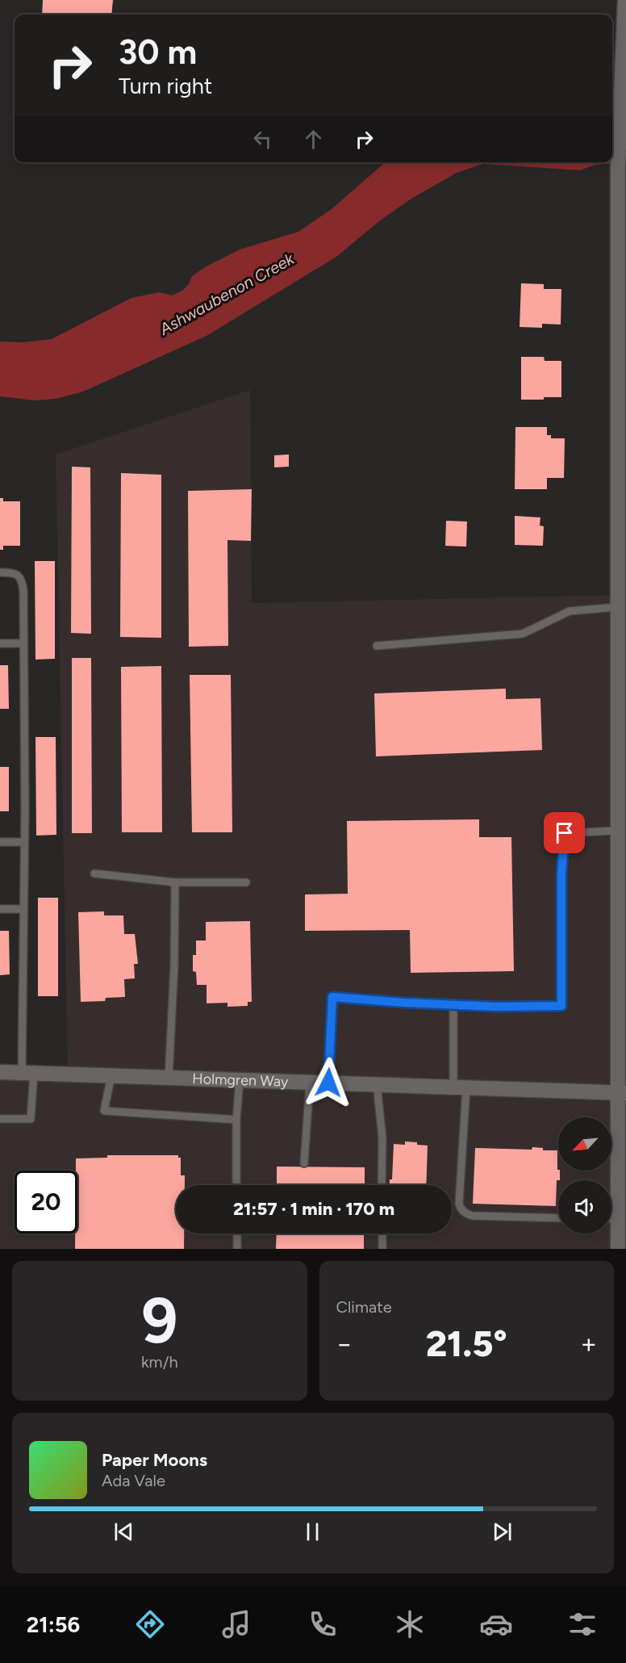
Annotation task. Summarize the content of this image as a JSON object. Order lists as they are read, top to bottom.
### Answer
{
  "streets": {
    "street": ["Holmgren Way"]
  },
  "water": ["Ashwaubenon Creek"],
  "north": "bottom left",
  "page": {
    "turn": ["30 m", "Turn right"],
    "limit": "20",
    "trip": "21:57 · 1 min · 170 m",
    "tile": [
      ["9", "km/h"],
      "Climate"
    ],
    "heat": ["−", "21.5°", "+"],
    "song": ["Paper Moons", "Ada Vale"],
    "tabs": "21:56"
  }
}
